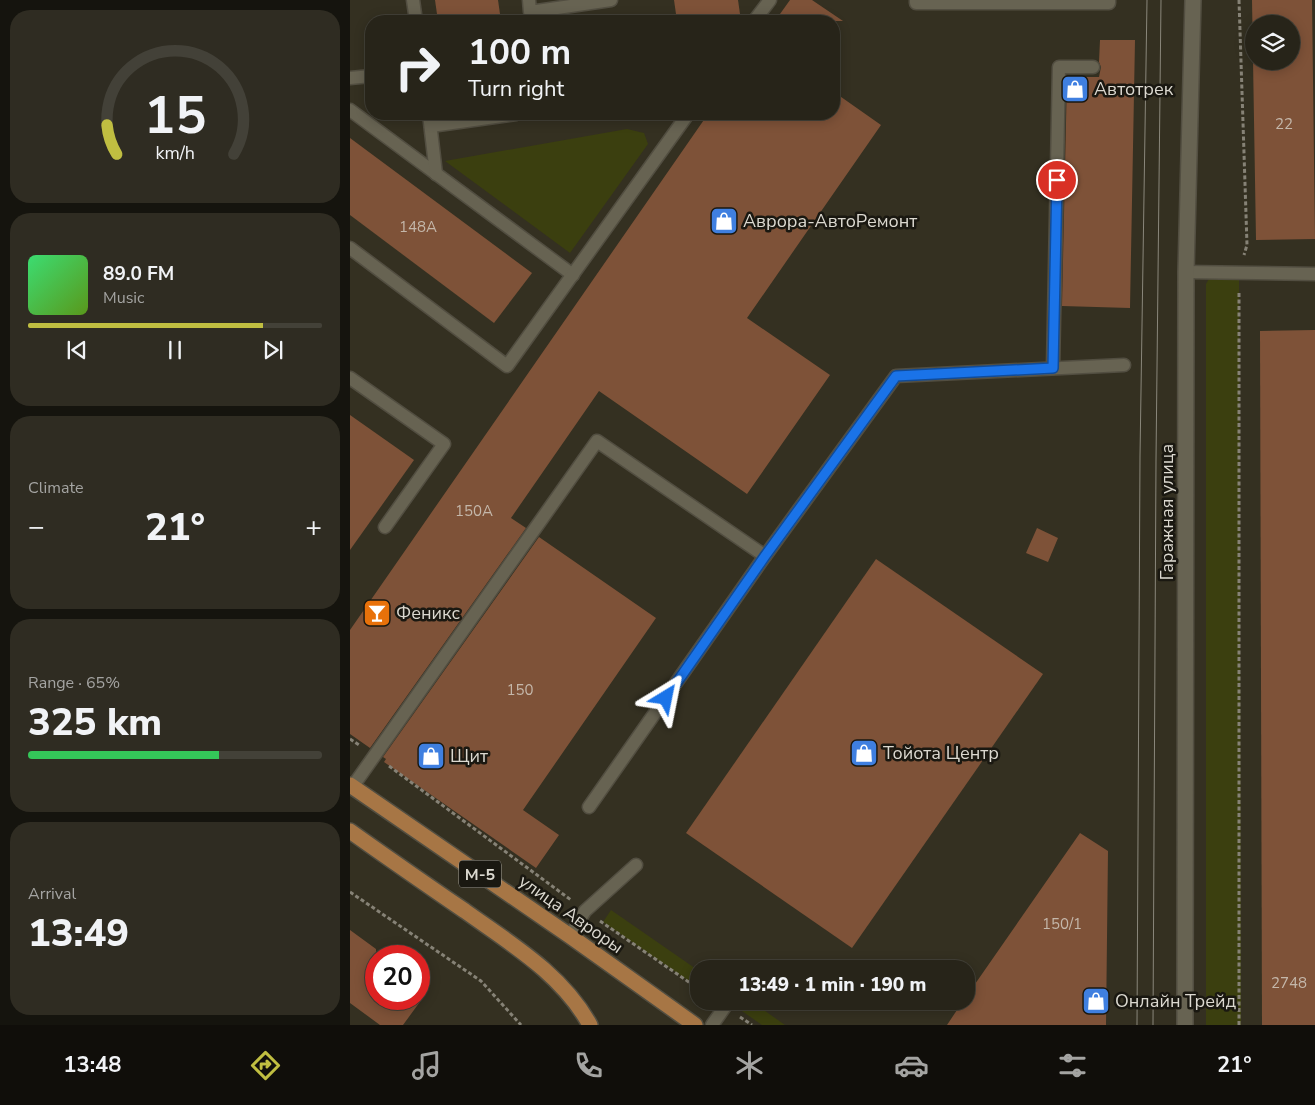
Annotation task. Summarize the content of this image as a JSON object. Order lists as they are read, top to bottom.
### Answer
{
  "streets": {
    "main road": ["М-5", "улица Авроры"],
    "street": ["Гаражная улица"]
  },
  "places": {
    "shop": [
      "Автотрек",
      "Аврора-АвтоРемонт",
      "Тойота Центр",
      "Щит",
      "Онлайн Трейд"
    ],
    "bar": ["Феникс"]
  },
  "house_numbers": [
    "22",
    "148А",
    "150А",
    "150",
    "150/1",
    "2748"
  ],
  "page": {
    "turn": ["100 m", "Turn right"],
    "song": ["89.0 FM", "Music"],
    "tile": [
      "Climate",
      ["Range · 65%", "325 km"],
      ["Arrival", "13:49"]
    ],
    "heat": ["−", "21°", "+"],
    "limit": "20",
    "trip": "13:49 · 1 min · 190 m",
    "tabs": ["13:48", "21°"],
    "gauge": ["15", "km/h"]
  }
}
